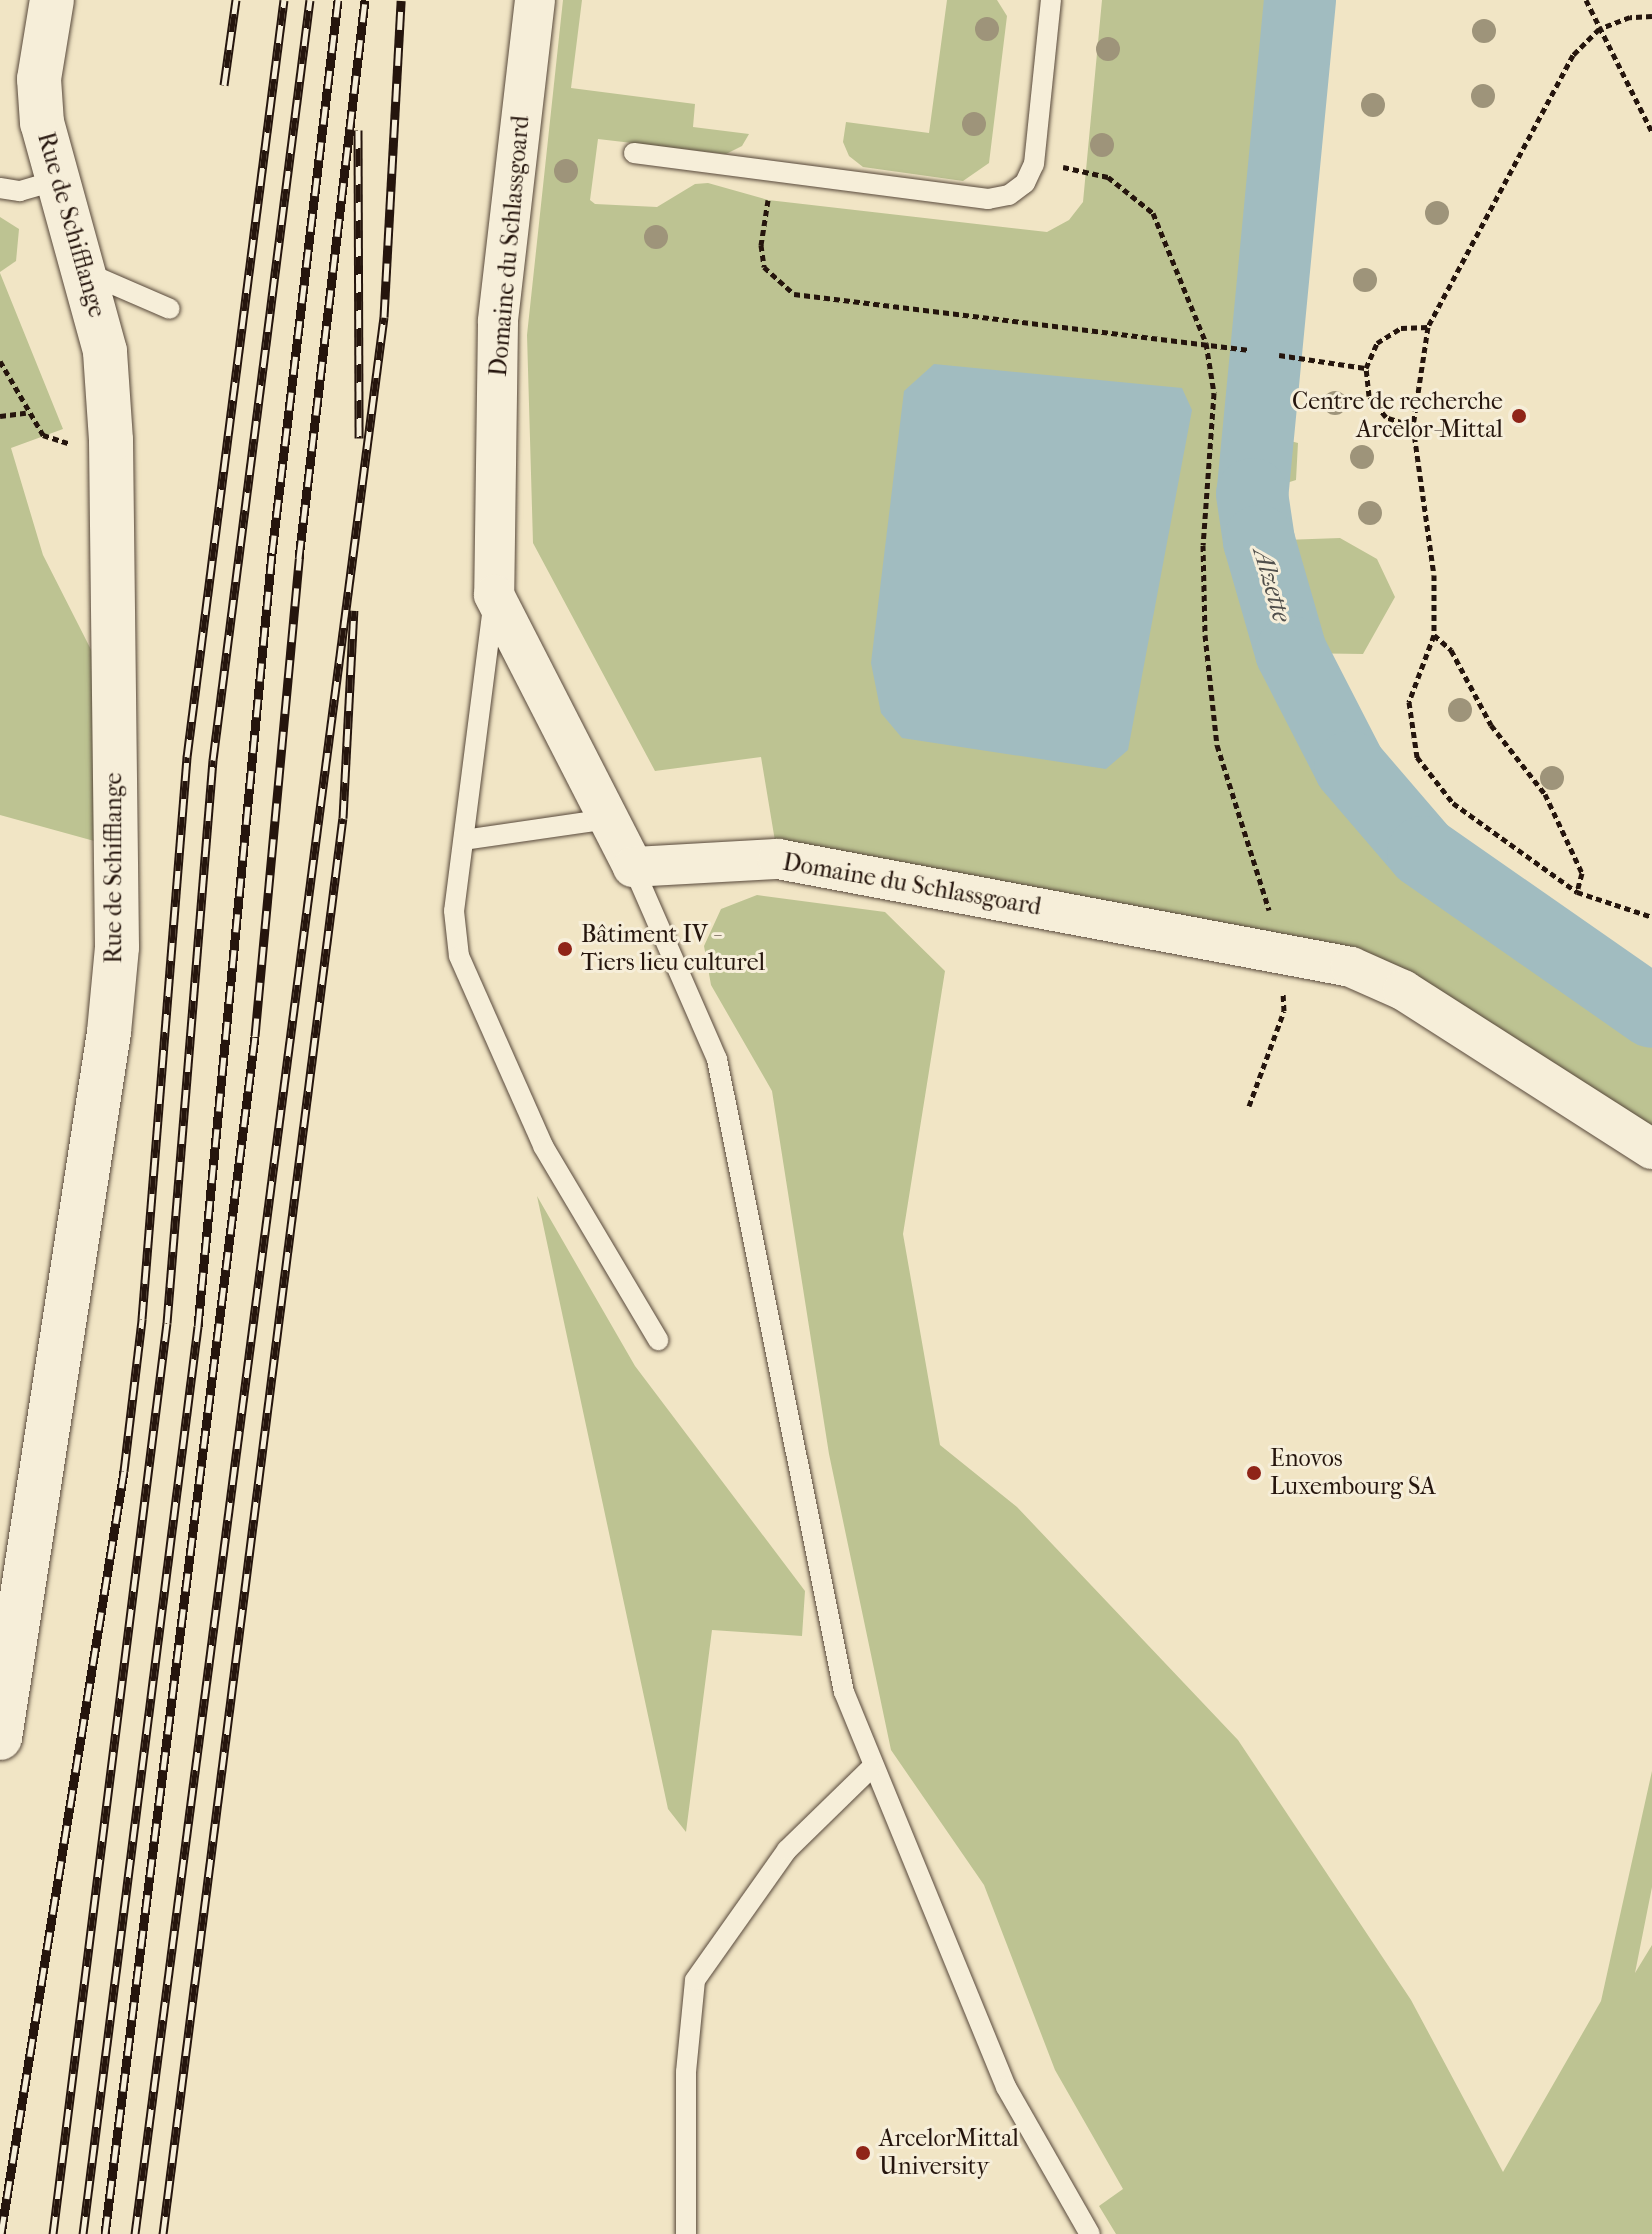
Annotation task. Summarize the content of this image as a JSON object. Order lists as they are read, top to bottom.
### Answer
{
  "streets": {
    "street": ["Rue de Schifflange", "Domaine du Schlassgoard"]
  },
  "water": ["Alzette"],
  "places": [
    "Centre de recherche Arcelor-Mittal",
    "Bâtiment IV - Tiers lieu culturel",
    "Enovos Luxembourg SA",
    "ArcelorMittal University"
  ]
}
